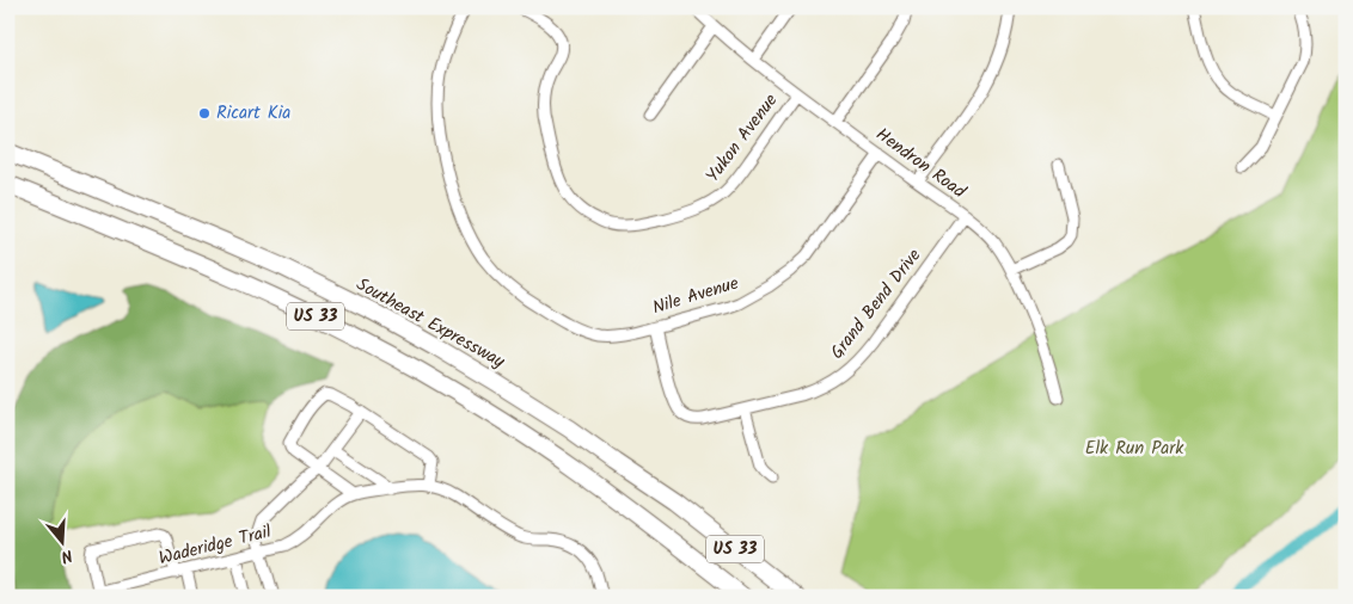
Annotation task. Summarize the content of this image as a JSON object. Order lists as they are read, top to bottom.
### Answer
{
  "streets": {
    "highway": ["US 33", "Southeast Expressway"],
    "street": [
      "Yukon Avenue",
      "Hendron Road",
      "Nile Avenue",
      "Grand Bend Drive",
      "Waderidge Trail"
    ]
  },
  "crossings": [
    ["Yukon Avenue", "Hendron Road"],
    ["Hendron Road", "Nile Avenue"],
    ["Hendron Road", "Grand Bend Drive"],
    ["Nile Avenue", "Grand Bend Drive"]
  ],
  "parks": ["Elk Run Park"],
  "places": ["Ricart Kia"],
  "north": "bottom"
}
